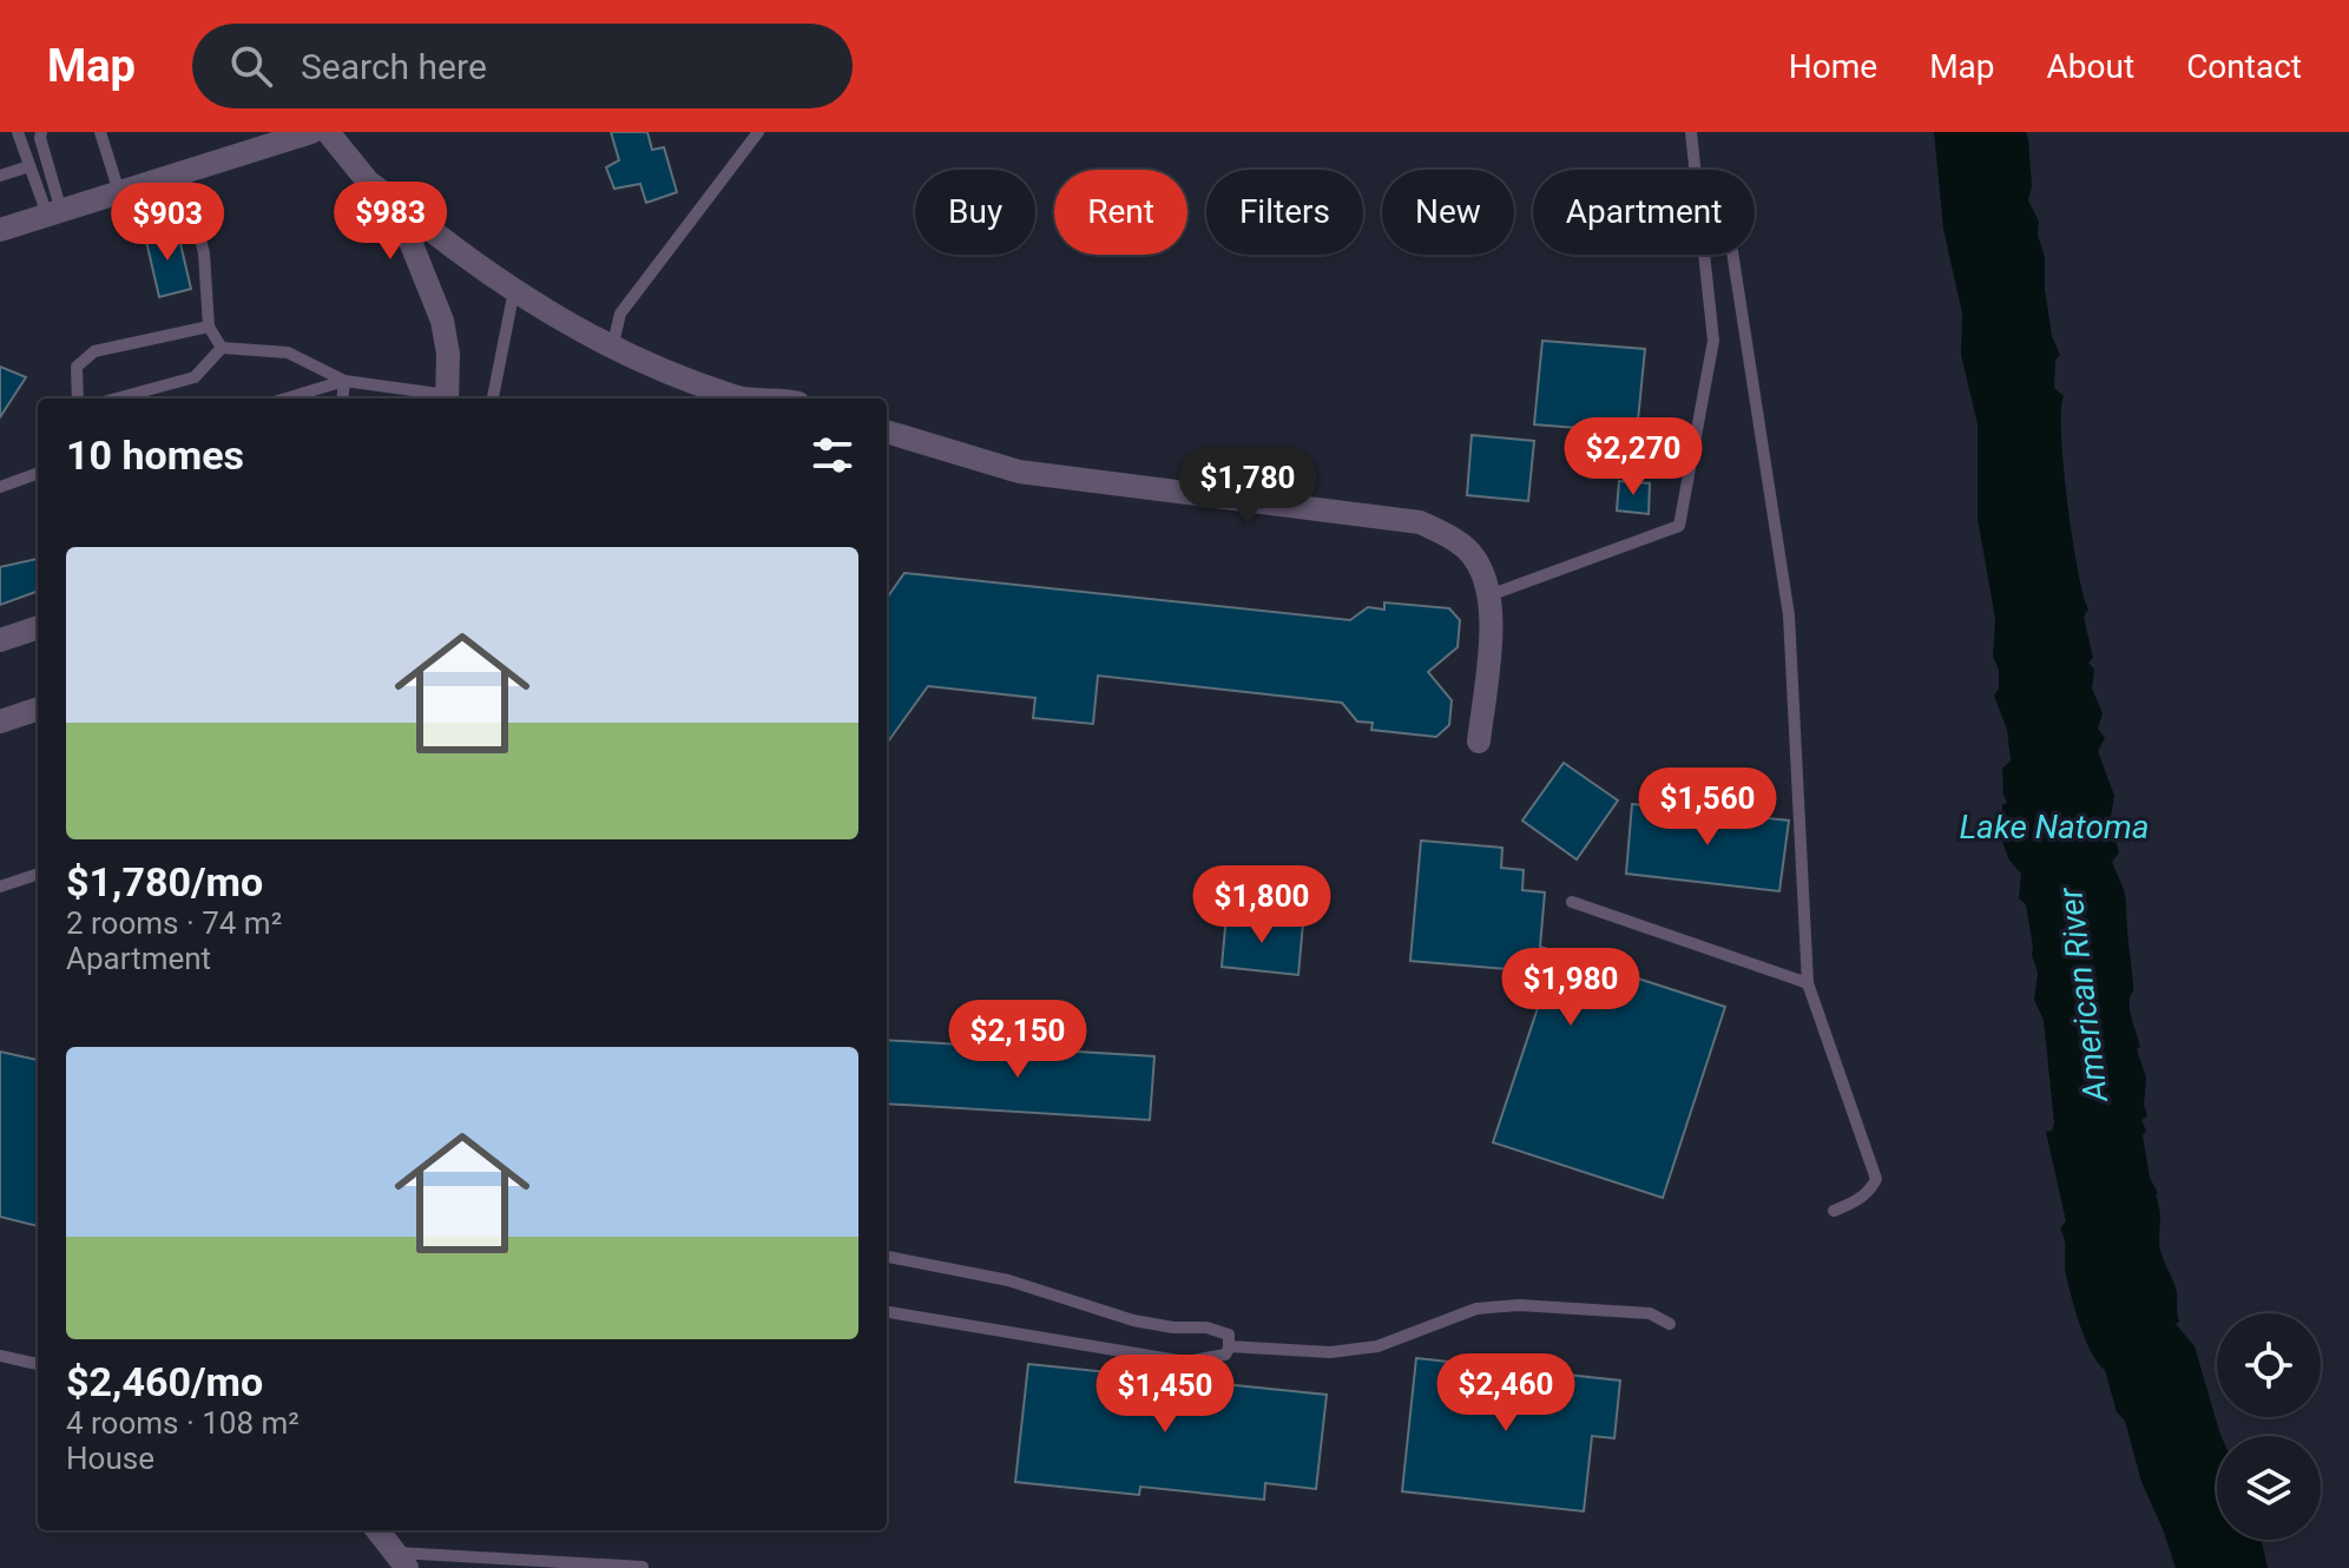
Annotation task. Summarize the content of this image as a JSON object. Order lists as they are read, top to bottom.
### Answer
{
  "water": ["Lake Natoma", "American River"],
  "page": {
    "header": "Map",
    "search": "Search here",
    "nav": [
      "Home",
      "Map",
      "About",
      "Contact"
    ],
    "chip": [
      "Buy",
      "Rent",
      "Filters",
      "New",
      "Apartment"
    ],
    "price": [
      "$983",
      "$903",
      "$2,270",
      "$1,780",
      "$1,560",
      "$1,800",
      "$1,980",
      "$2,150",
      "$2,460",
      "$1,450"
    ],
    "heading": "10 homes",
    "list": [
      {
        "name": "$1,780/mo",
        "note": "2 rooms · 74 m² · Apartment"
      },
      {
        "name": "$2,460/mo",
        "note": "4 rooms · 108 m² · House"
      }
    ]
  }
}
